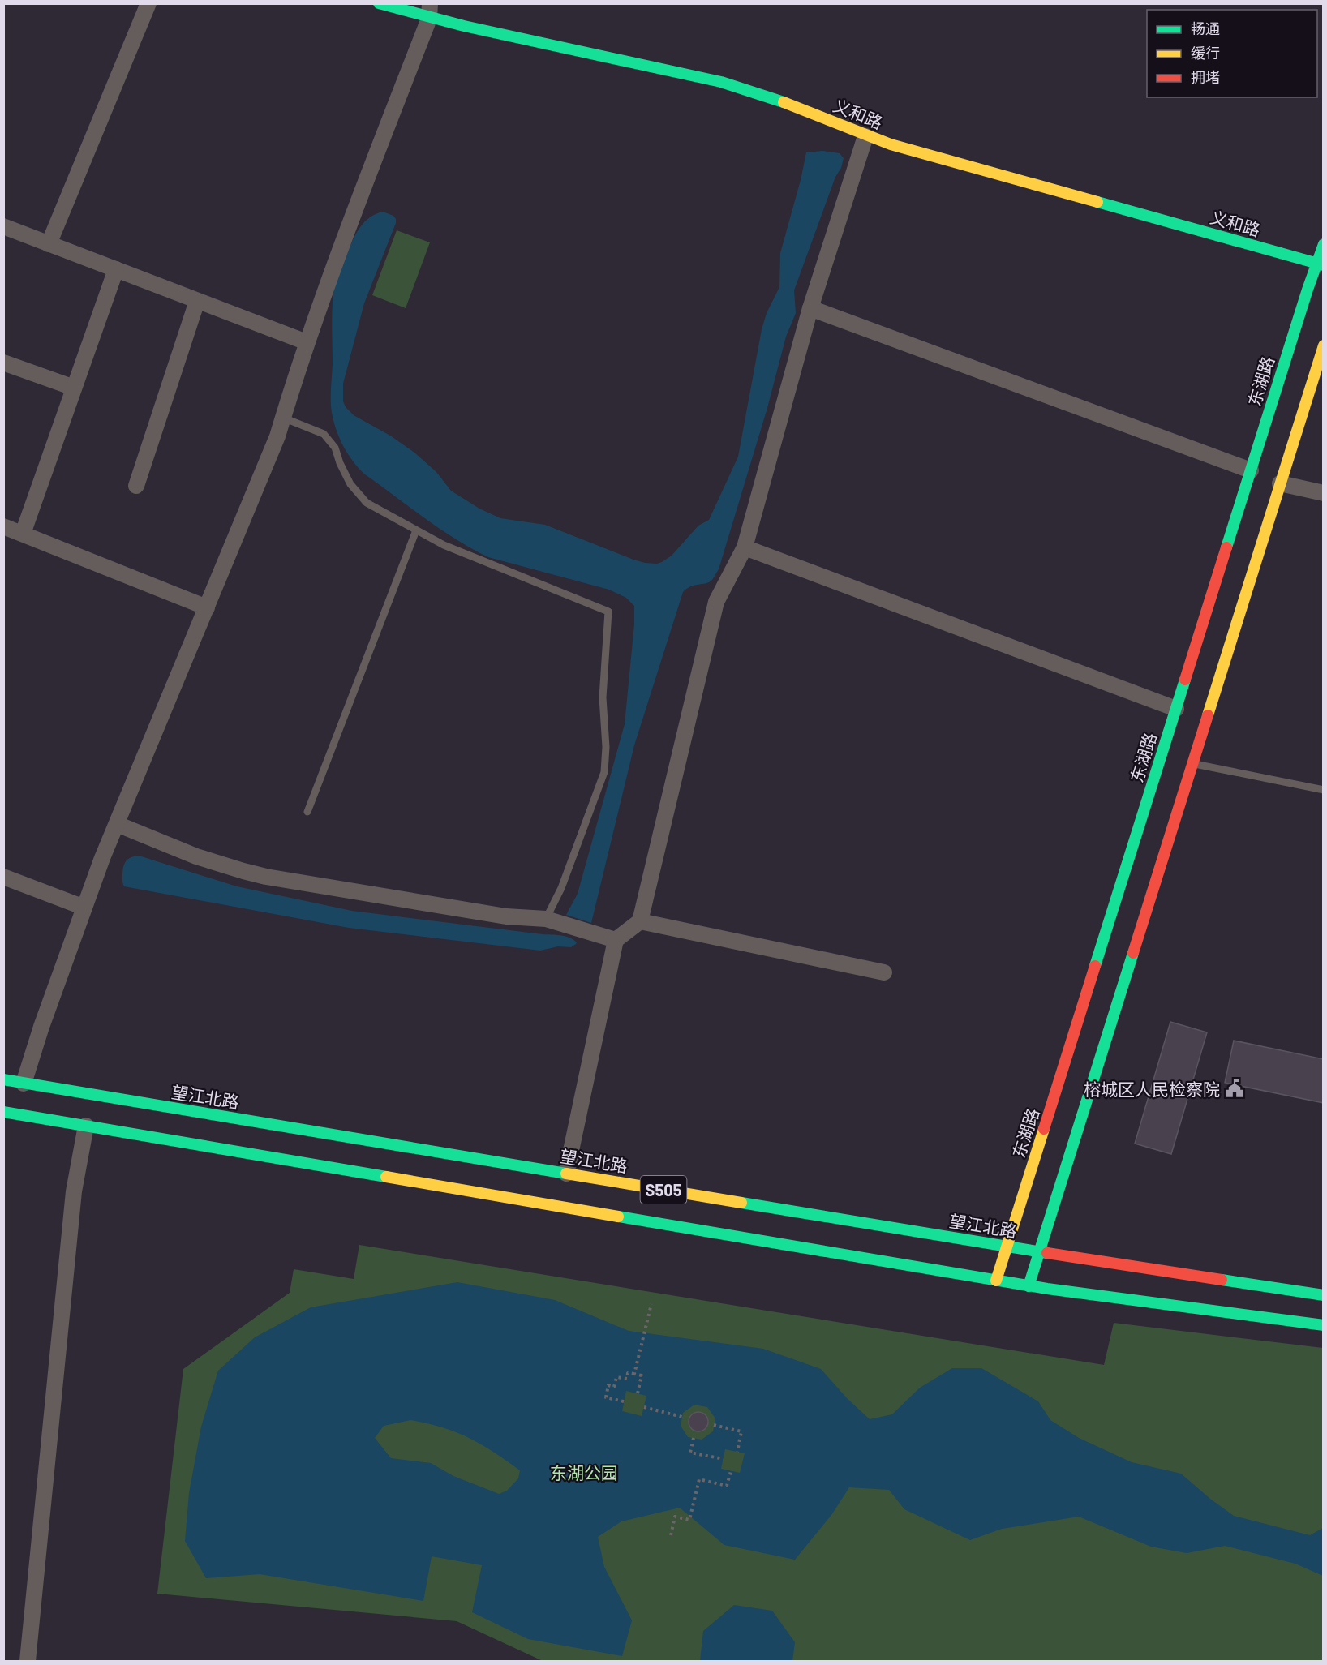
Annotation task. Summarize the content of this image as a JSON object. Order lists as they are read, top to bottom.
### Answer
{
  "streets": {
    "main road": [
      "义和路",
      "东湖路",
      "望江北路",
      "S505"
    ]
  },
  "crossings": [
    ["义和路", "东湖路"],
    ["东湖路", "望江北路"],
    ["东湖路", "S505"]
  ],
  "parks": ["东湖公园"],
  "places": {
    "public building": ["榕城区人民检察院"]
  },
  "legend": ["畅通", "缓行", "拥堵"]
}
